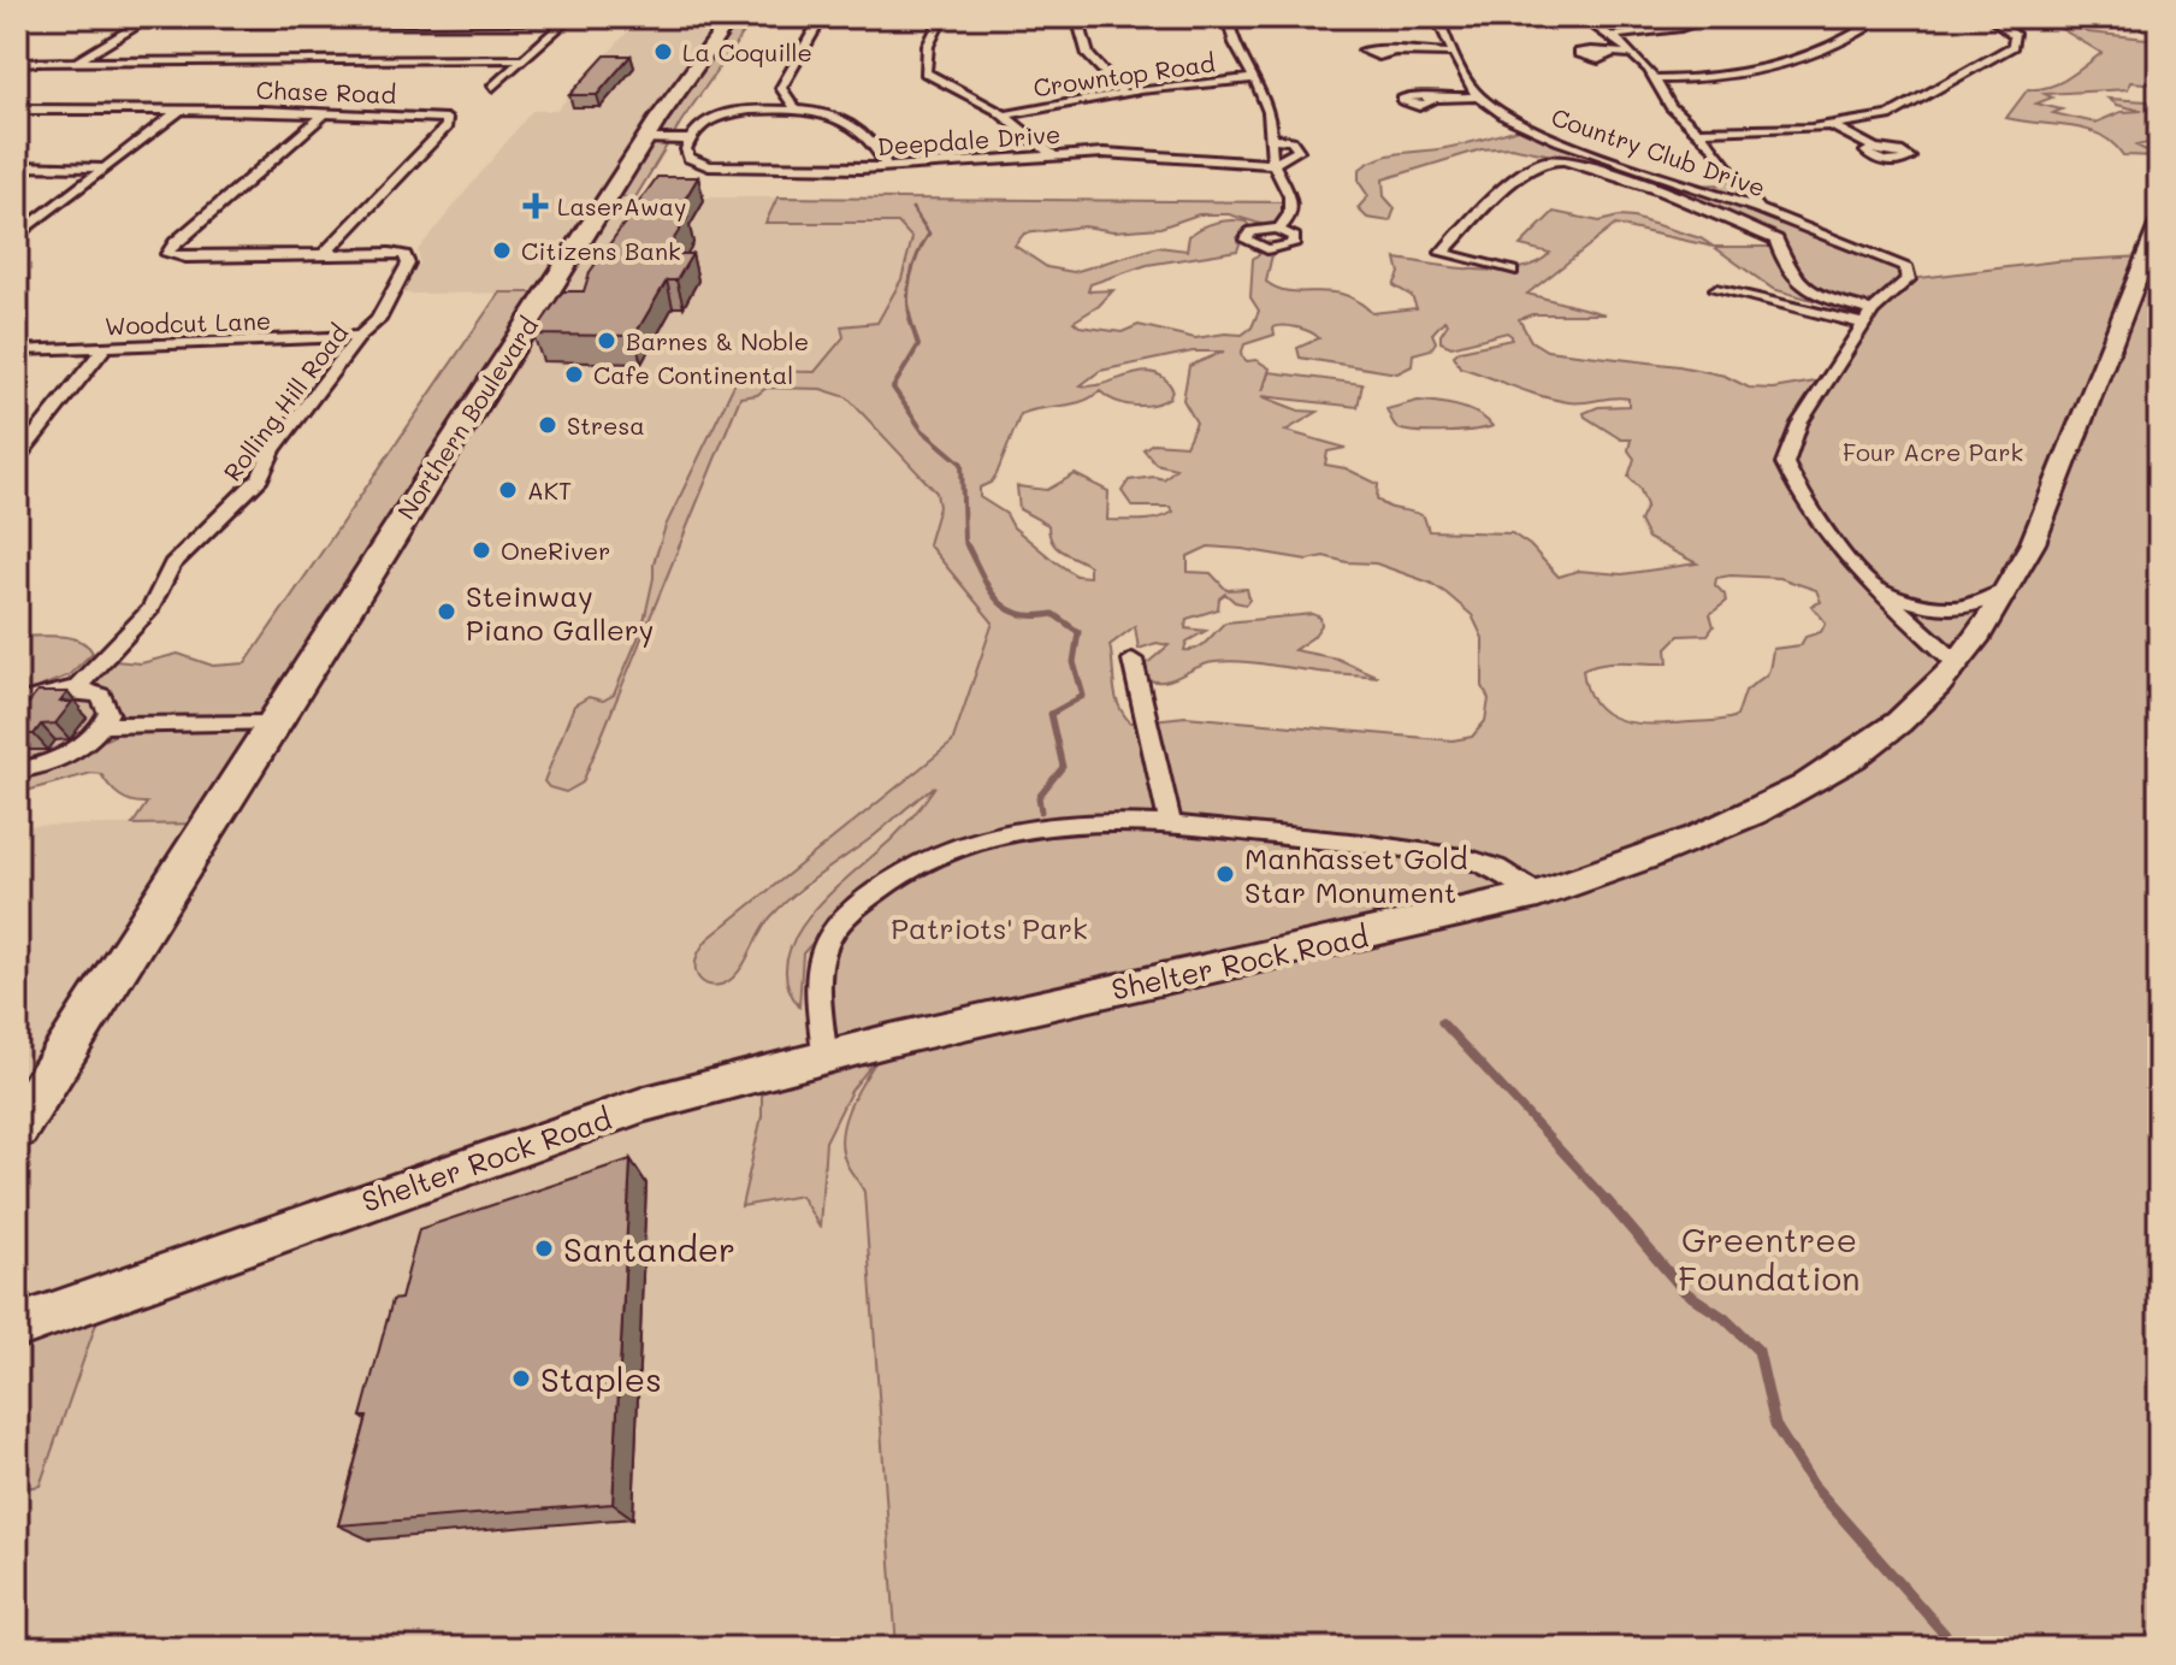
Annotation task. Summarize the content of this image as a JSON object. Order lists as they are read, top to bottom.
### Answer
{
  "streets": {
    "main road": ["Northern Boulevard", "Shelter Rock Road"],
    "street": [
      "Crowntop Road",
      "Chase Road",
      "Deepdale Drive",
      "Country Club Drive",
      "Woodcut Lane",
      "Rolling Hill Road"
    ]
  },
  "crossings": [
    ["Chase Road", "Rolling Hill Road"],
    ["Woodcut Lane", "Rolling Hill Road"]
  ],
  "parks": ["Four Acre Park", "Patriots' Park", "Greentree Foundation"],
  "places": {
    "other": [
      "La Coquille",
      "Citizens Bank",
      "Barnes & Noble",
      "Cafe Continental",
      "Stresa",
      "AKT",
      "OneRiver",
      "Steinway Piano Gallery",
      "Manhasset Gold Star Monument",
      "Santander",
      "Staples"
    ],
    "health": ["LaserAway"]
  }
}
